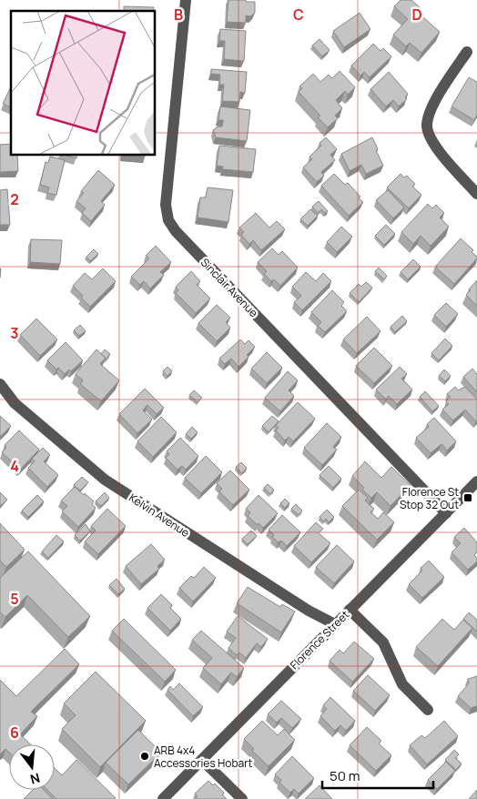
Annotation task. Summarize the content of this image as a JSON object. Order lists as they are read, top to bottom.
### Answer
{
  "streets": {
    "street": ["Sinclair Avenue", "Kelvin Avenue", "Florence Street"]
  },
  "crossings": [
    ["Sinclair Avenue", "Florence Street"],
    ["Kelvin Avenue", "Florence Street"]
  ],
  "places": {
    "transit": ["Florence St Stop 32 Out"],
    "other": ["ARB 4x4 Accessories Hobart"]
  },
  "scale_bar": "50 m",
  "north": "bottom",
  "grid": {
    "columns": ["B", "C", "D"],
    "rows": [
      "2",
      "3",
      "4",
      "5",
      "6"
    ]
  }
}
